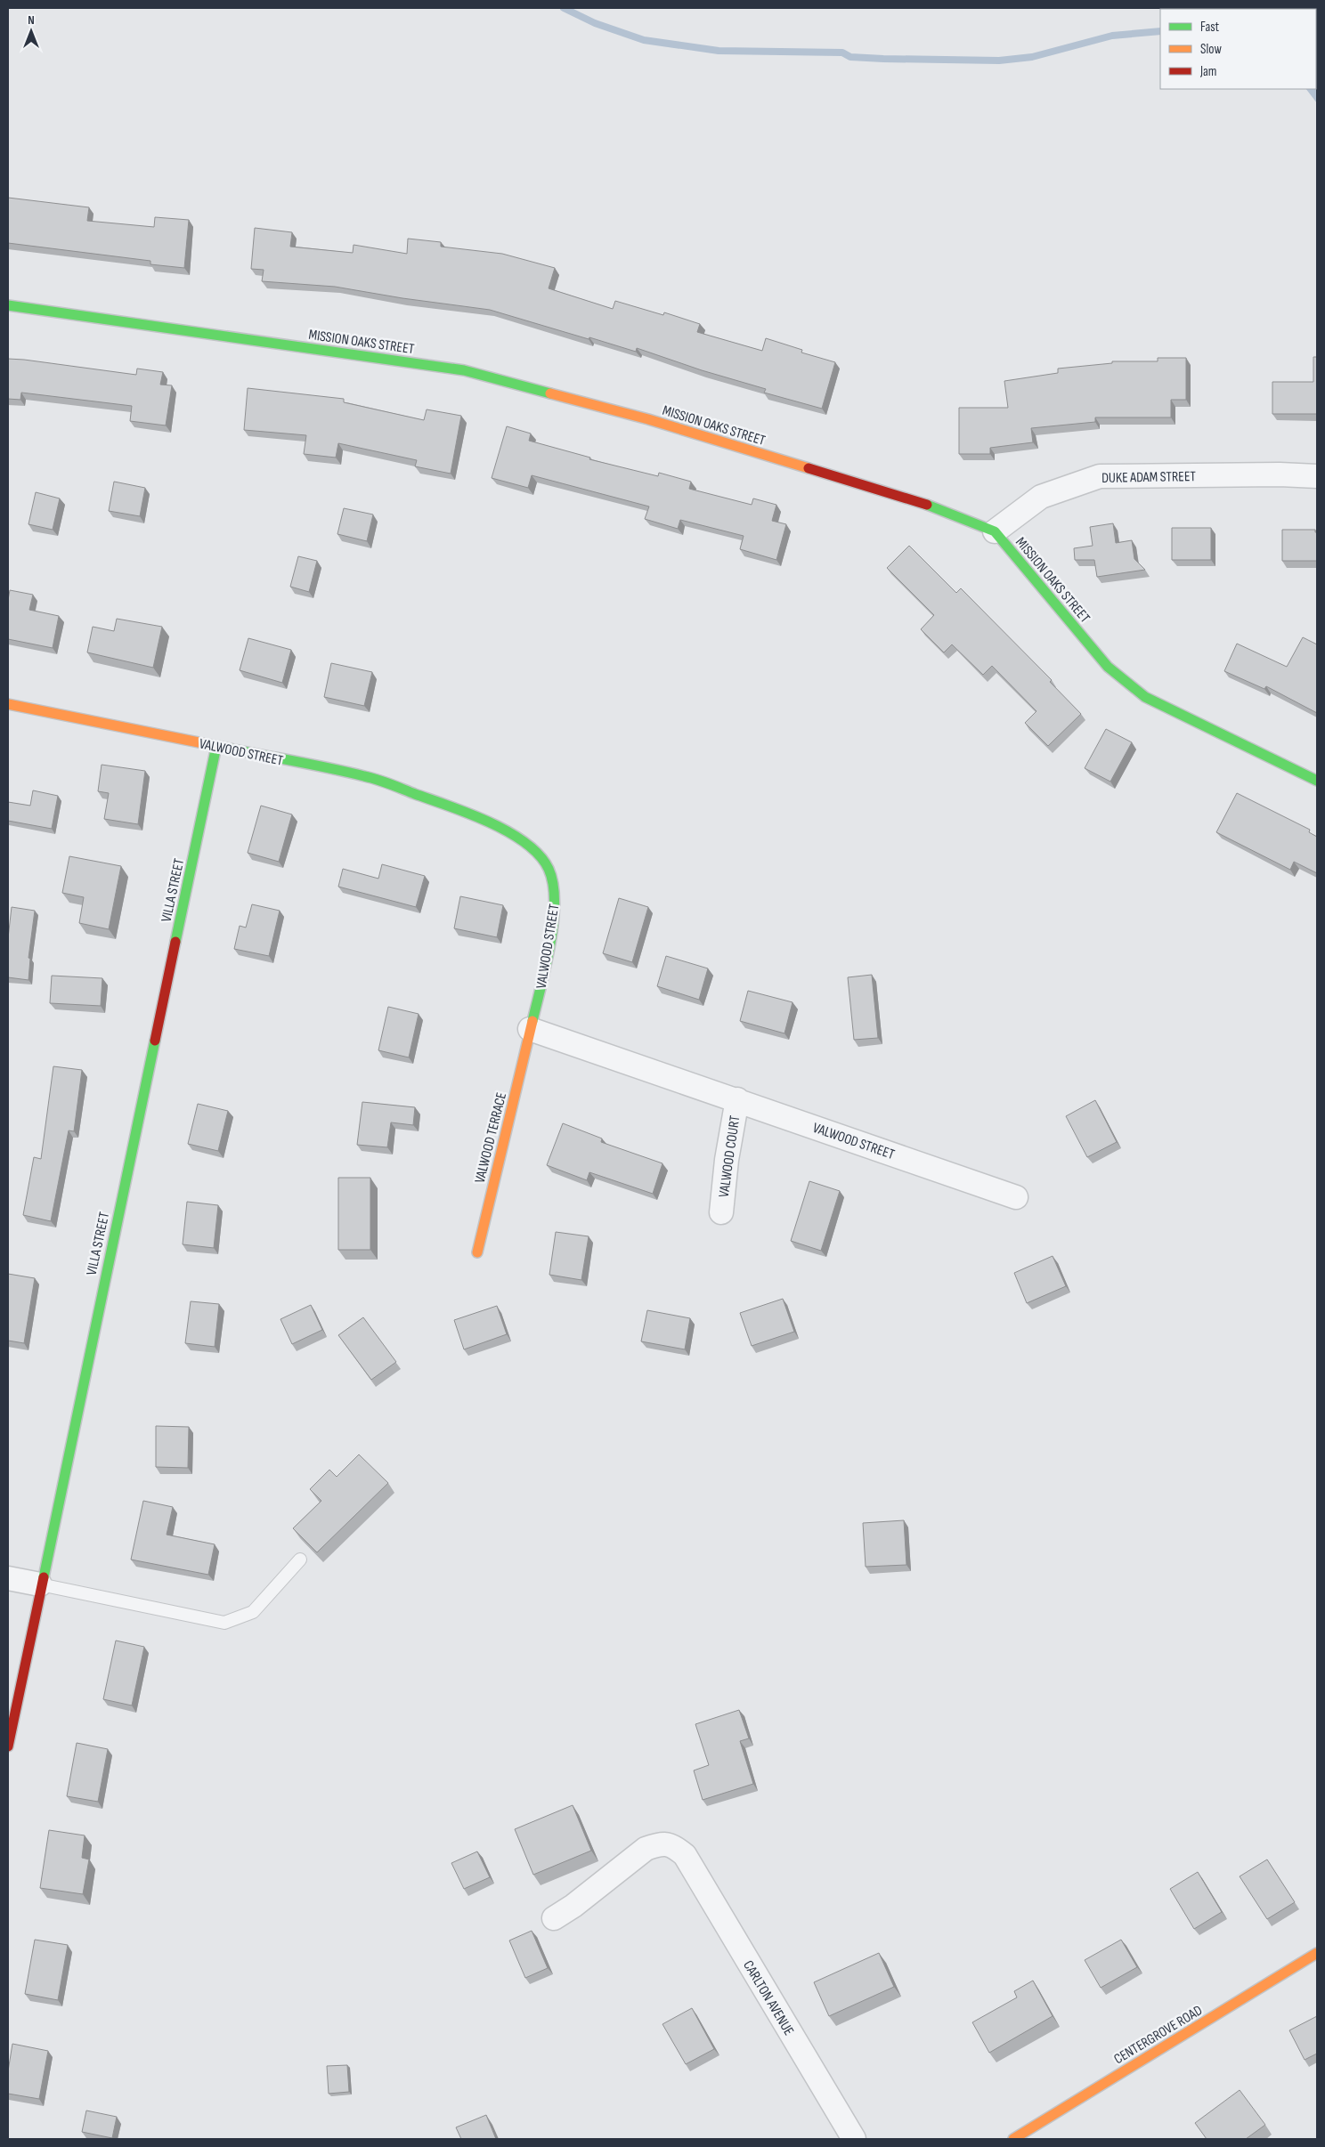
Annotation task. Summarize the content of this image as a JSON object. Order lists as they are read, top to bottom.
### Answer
{
  "streets": {
    "street": [
      "MISSION OAKS STREET",
      "DUKE ADAM STREET",
      "VALWOOD STREET",
      "VILLA STREET",
      "VALWOOD TERRACE",
      "VALWOOD COURT",
      "CARLTON AVENUE",
      "CENTERGROVE ROAD"
    ]
  },
  "crossings": [
    ["MISSION OAKS STREET", "DUKE ADAM STREET"],
    ["VALWOOD STREET", "VILLA STREET"],
    ["VALWOOD STREET", "VALWOOD TERRACE"],
    ["VALWOOD STREET", "VALWOOD COURT"]
  ],
  "legend": ["Fast", "Slow", "Jam"],
  "north": "top"
}
